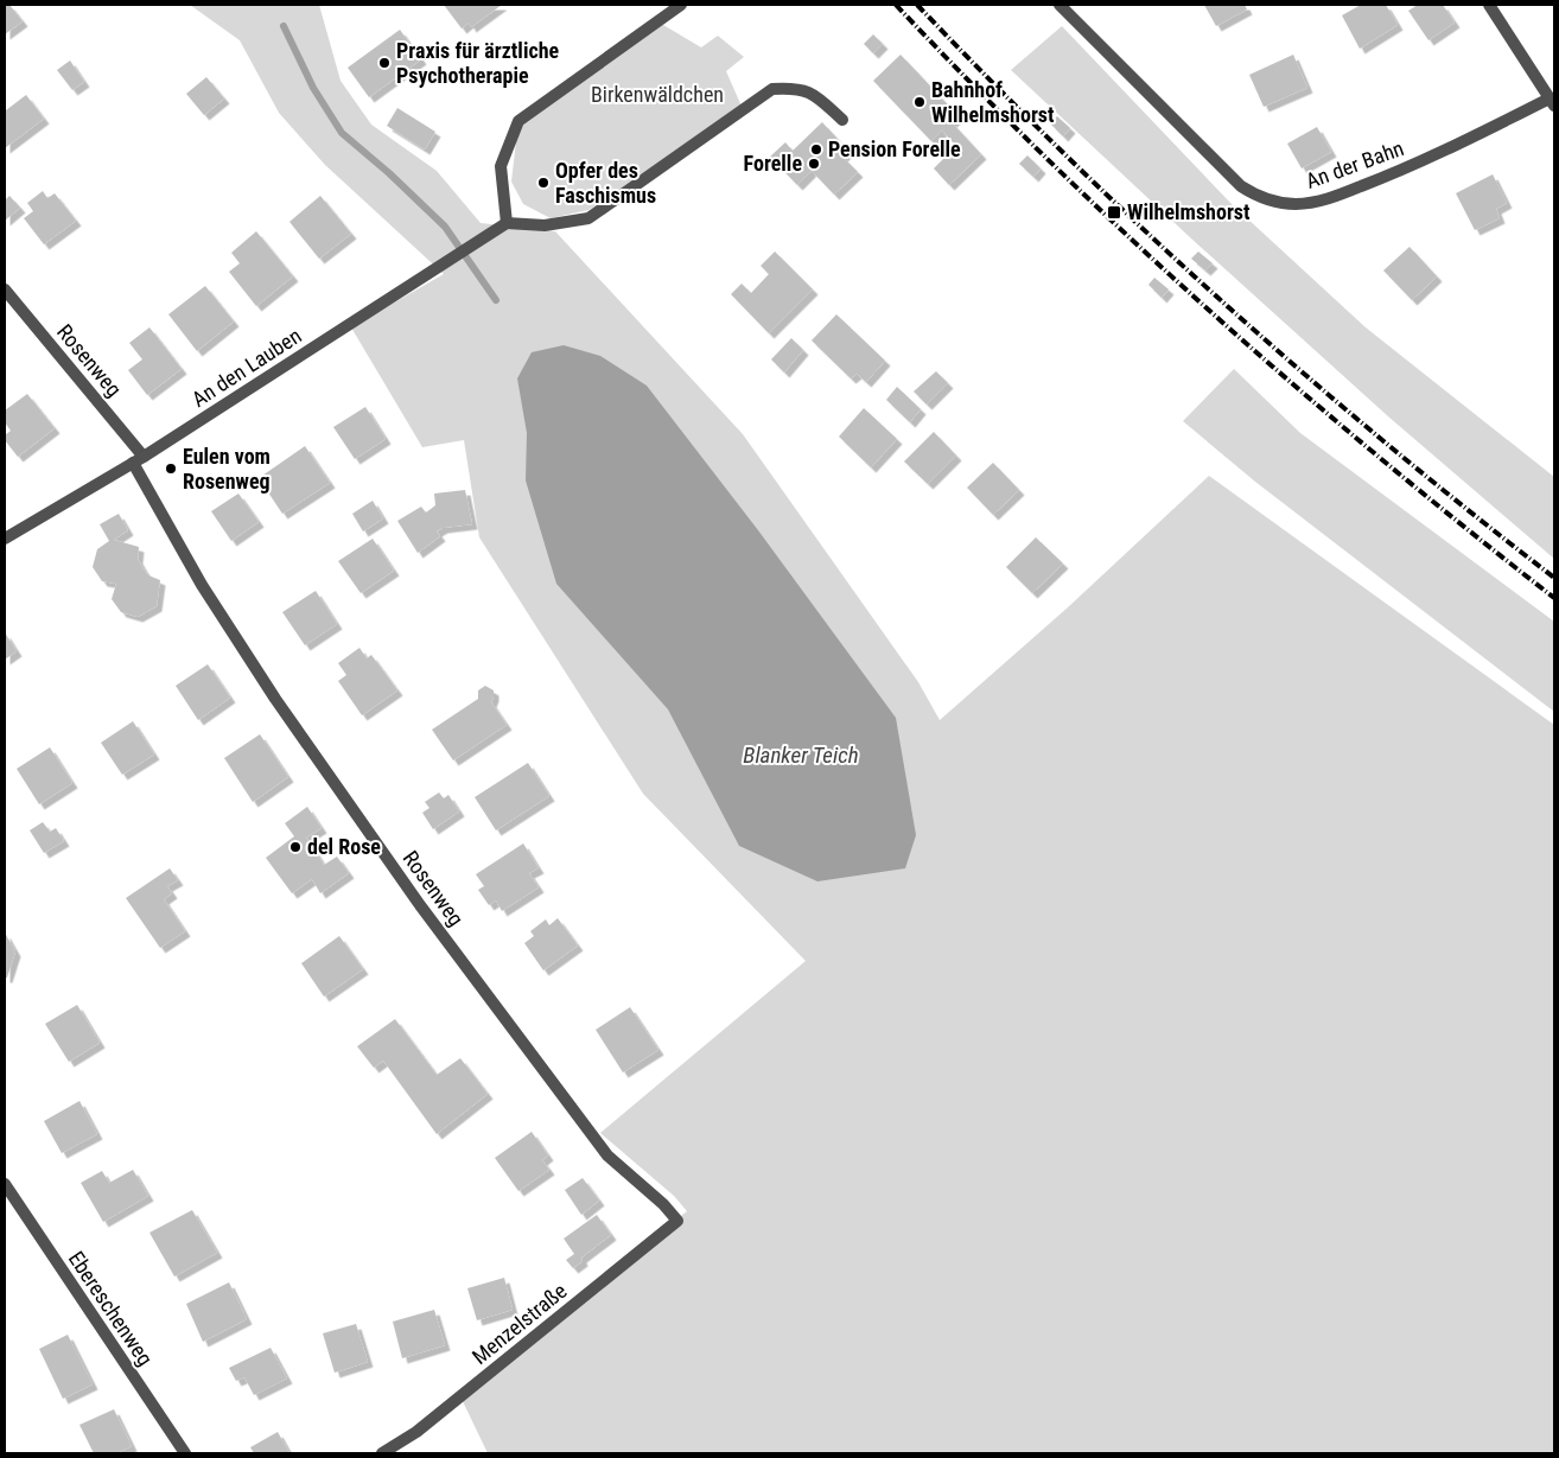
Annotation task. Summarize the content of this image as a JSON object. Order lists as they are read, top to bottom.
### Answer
{
  "streets": {
    "street": [
      "An der Bahn",
      "Rosenweg",
      "An den Lauben",
      "Ebereschenweg",
      "Menzelstraße"
    ]
  },
  "crossings": [
    ["Rosenweg", "An den Lauben"],
    ["Rosenweg", "Menzelstraße"]
  ],
  "water": ["Blanker Teich"],
  "parks": ["Birkenwäldchen"],
  "places": {
    "other": [
      "Praxis für ärztliche Psychotherapie",
      "Bahnhof Wilhelmshorst",
      "Pension Forelle",
      "Forelle",
      "Opfer des Faschismus",
      "Eulen vom Rosenweg",
      "del Rose"
    ],
    "transit": ["Wilhelmshorst"]
  }
}
